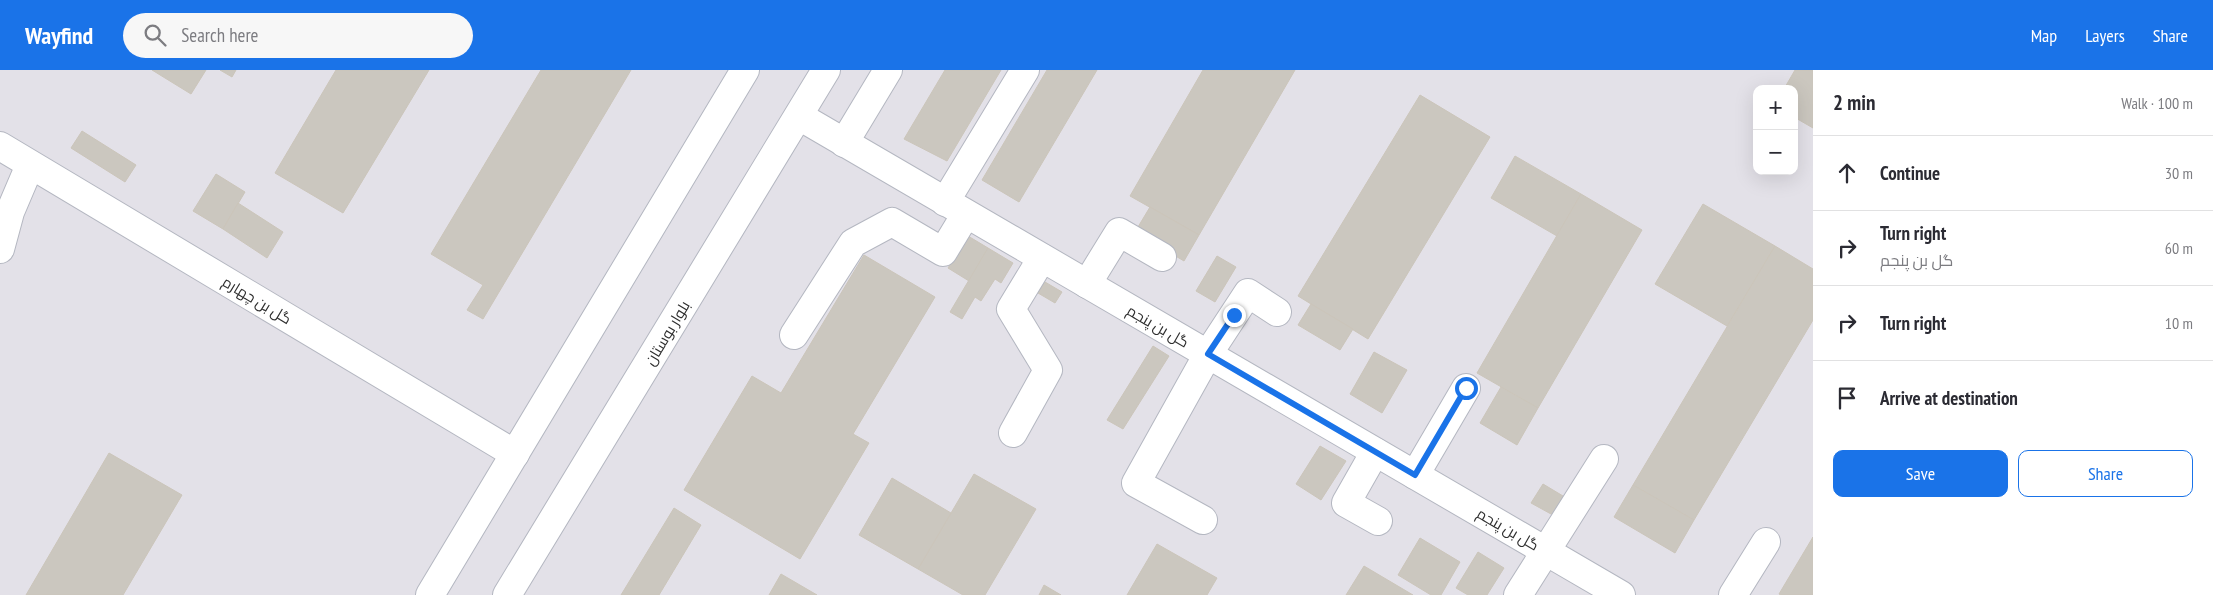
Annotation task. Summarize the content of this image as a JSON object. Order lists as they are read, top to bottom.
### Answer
{
  "streets": {
    "street": ["گل بن چهارم", "گل بن پنجم", "بلوار بوستان"]
  },
  "crossings": [
    ["گل بن پنجم", "بلوار بوستان"]
  ],
  "page": {
    "header": "Wayfind",
    "search": "Search here",
    "nav": ["Map", "Layers", "Share"],
    "heading": ["2 min", "Walk · 100 m"],
    "map_buttons": ["+", "−"],
    "list": [
      ["Continue", "30 m"],
      ["Turn right", "گل بن پنجم", "60 m"],
      ["Turn right", "10 m"],
      "Arrive at destination"
    ],
    "buttons": ["Save", "Share"]
  }
}
